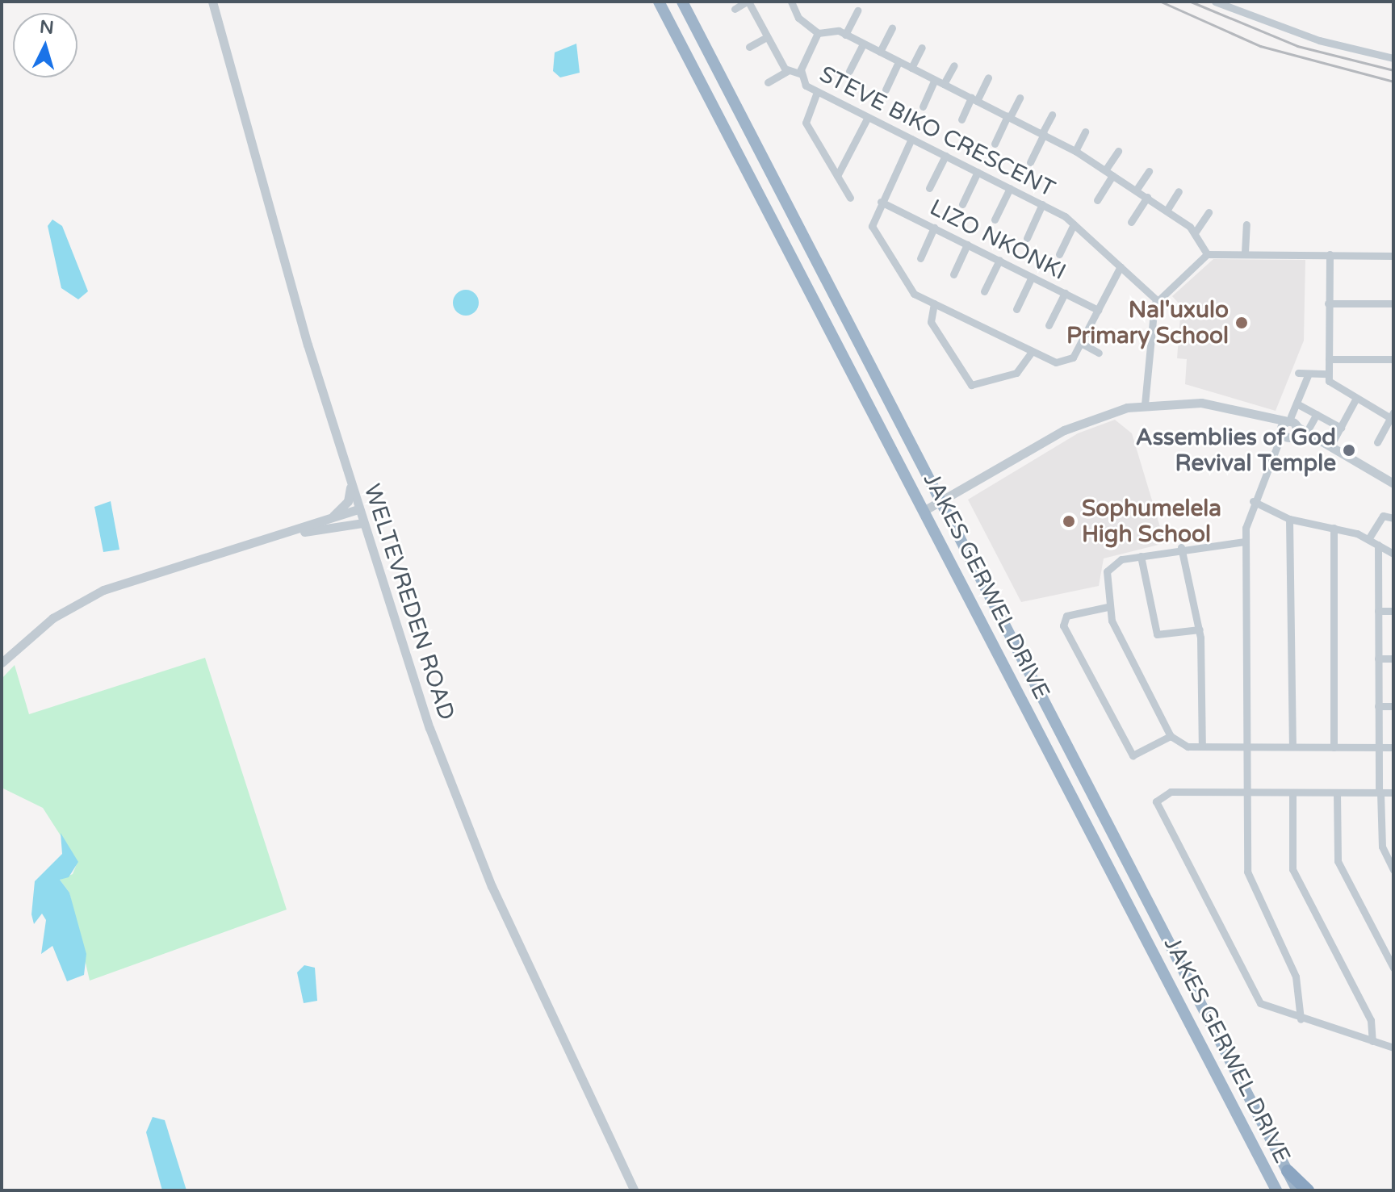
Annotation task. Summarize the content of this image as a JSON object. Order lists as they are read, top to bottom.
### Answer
{
  "streets": {
    "highway": ["JAKES GERWEL DRIVE"],
    "street": ["STEVE BIKO CRESCENT", "LIZO NKONKI", "WELTEVREDEN ROAD"]
  },
  "places": ["Nal'uxulo Primary School", "Assemblies of God Revival Temple", "Sophumelela High School"],
  "north": "top"
}
